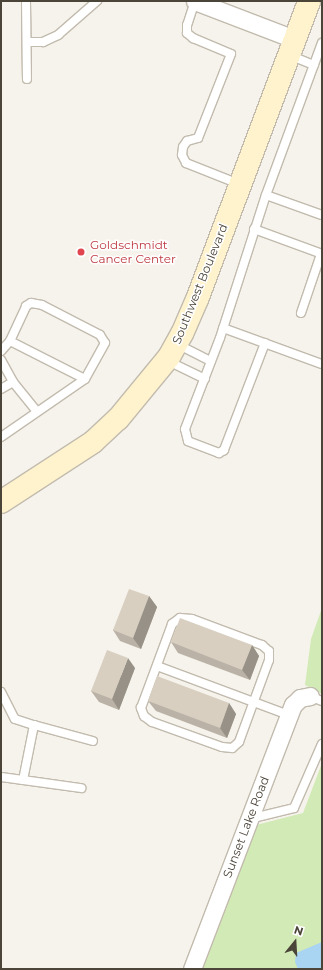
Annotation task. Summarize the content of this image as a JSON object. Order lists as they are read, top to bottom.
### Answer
{
  "streets": {
    "main road": ["Southwest Boulevard"],
    "street": ["Sunset Lake Road"]
  },
  "places": ["Goldschmidt Cancer Center"],
  "north": "top"
}
